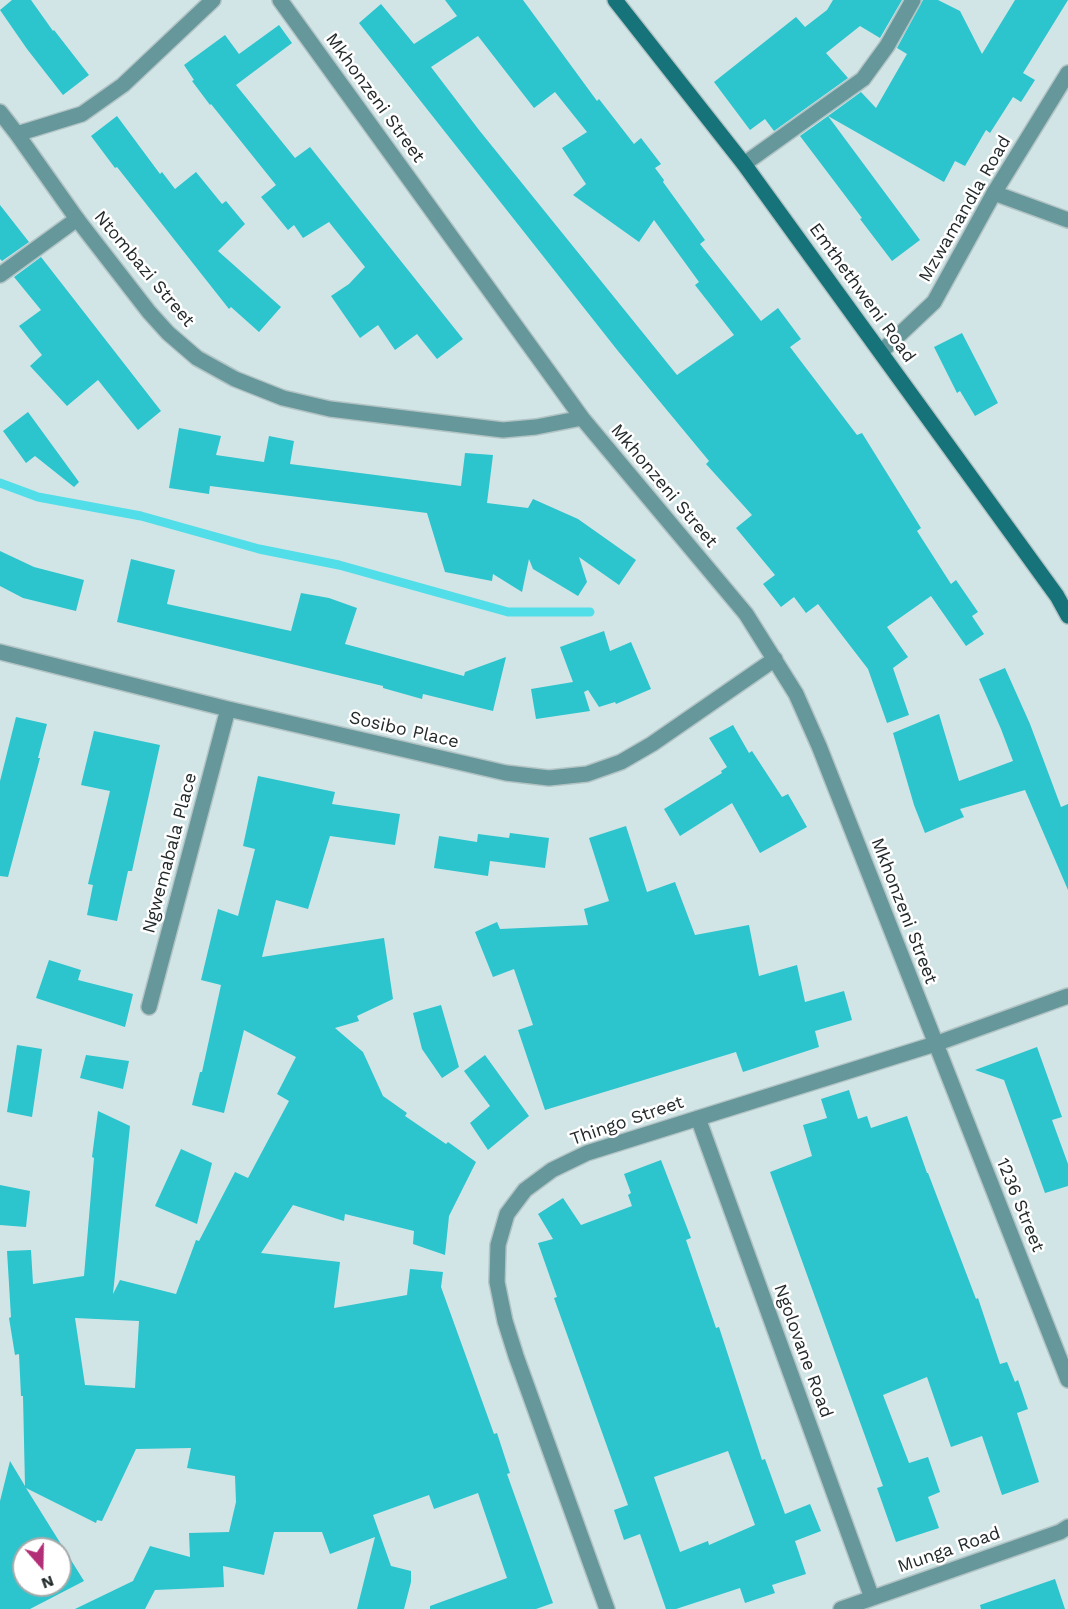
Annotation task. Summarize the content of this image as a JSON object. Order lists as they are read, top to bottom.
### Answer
{
  "streets": {
    "street": [
      "Mkhonzeni Street",
      "Mzwamandla Road",
      "Ntombazi Street",
      "Emthethweni Road",
      "Sosibo Place",
      "Ngwemabala Place",
      "Thingo Street",
      "1236 Street",
      "Ngolovane Road",
      "Munga Road"
    ]
  },
  "crossings": [
    ["Mkhonzeni Street", "Ntombazi Street"],
    ["Mkhonzeni Street", "Sosibo Place"],
    ["Mkhonzeni Street", "Thingo Street"],
    ["Mkhonzeni Street", "1236 Street"],
    ["Mzwamandla Road", "Emthethweni Road"],
    ["Sosibo Place", "Ngwemabala Place"],
    ["Thingo Street", "1236 Street"],
    ["Thingo Street", "Ngolovane Road"],
    ["Ngolovane Road", "Munga Road"]
  ],
  "north": "bottom"
}
